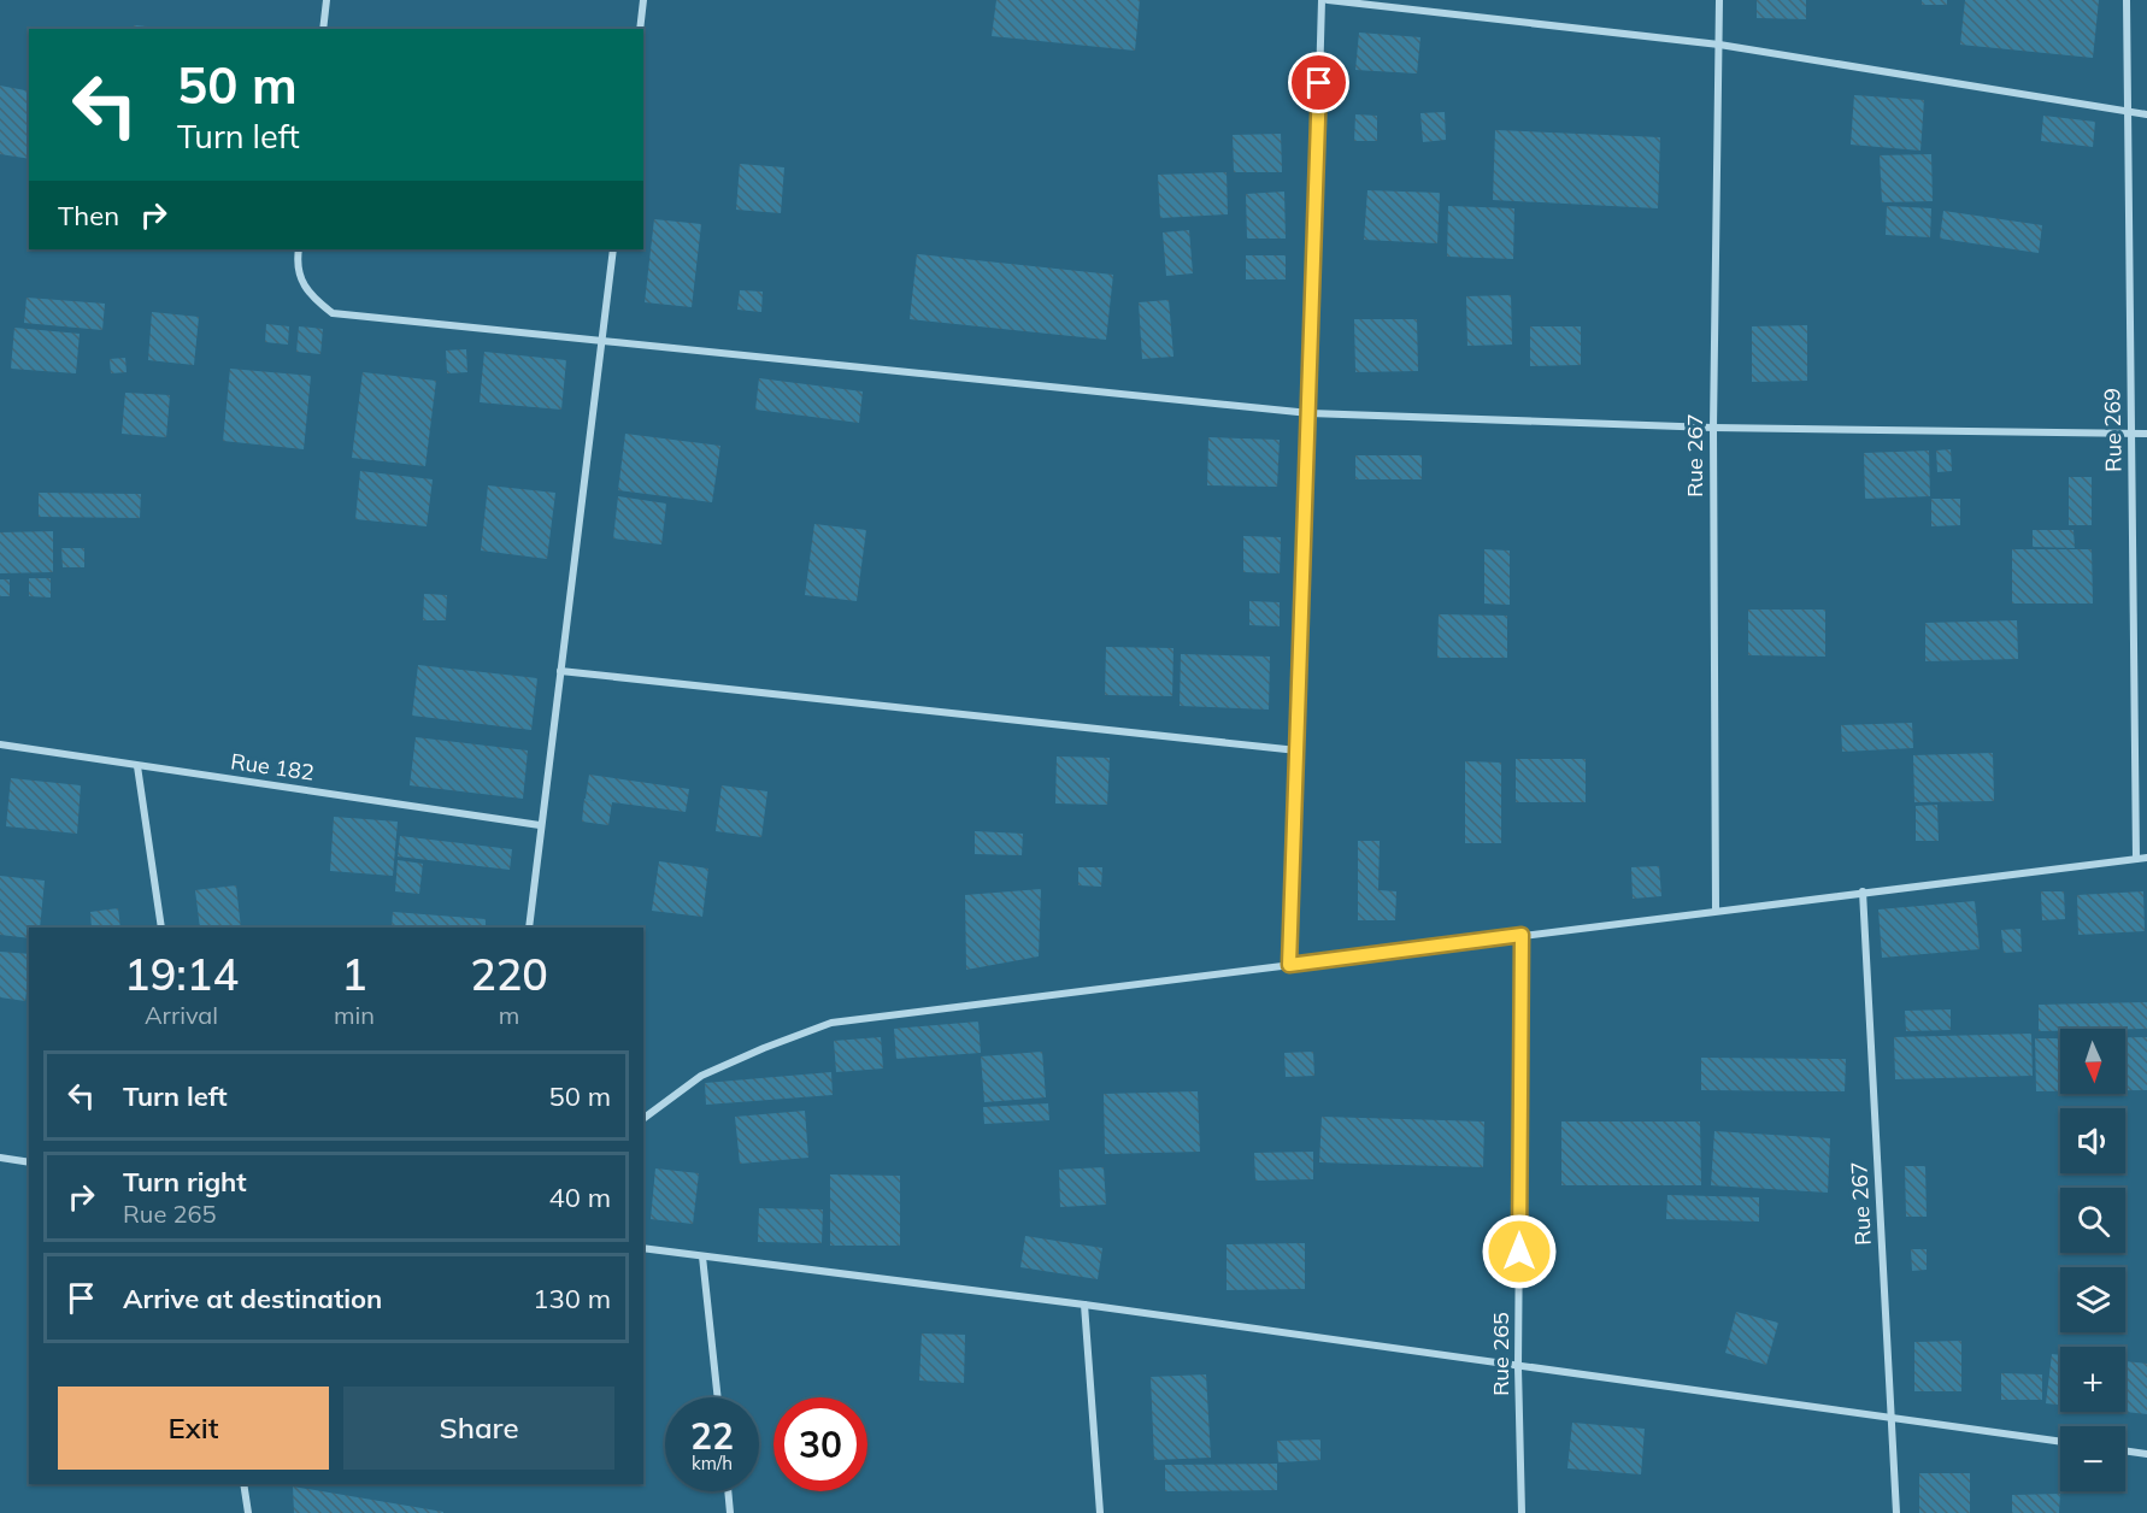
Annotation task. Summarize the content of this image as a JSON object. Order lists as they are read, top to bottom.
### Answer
{
  "streets": {
    "street": [
      "Rue 269",
      "Rue 267",
      "Rue 182",
      "Rue 265"
    ]
  },
  "north": "bottom",
  "page": {
    "turn": ["50 m", "Turn left"],
    "then": "Then",
    "eta": [
      "19:14",
      "Arrival",
      "1",
      "min",
      "220",
      "m"
    ],
    "map_buttons": ["+", "−"],
    "list": [
      {
        "name": "Turn left",
        "value": "50 m"
      },
      {
        "name": "Turn right",
        "note": "Rue 265",
        "value": "40 m"
      },
      {
        "name": "Arrive at destination",
        "value": "130 m"
      }
    ],
    "buttons": ["Exit", "Share"],
    "speed": "22 km/h",
    "limit": "30"
  }
}
